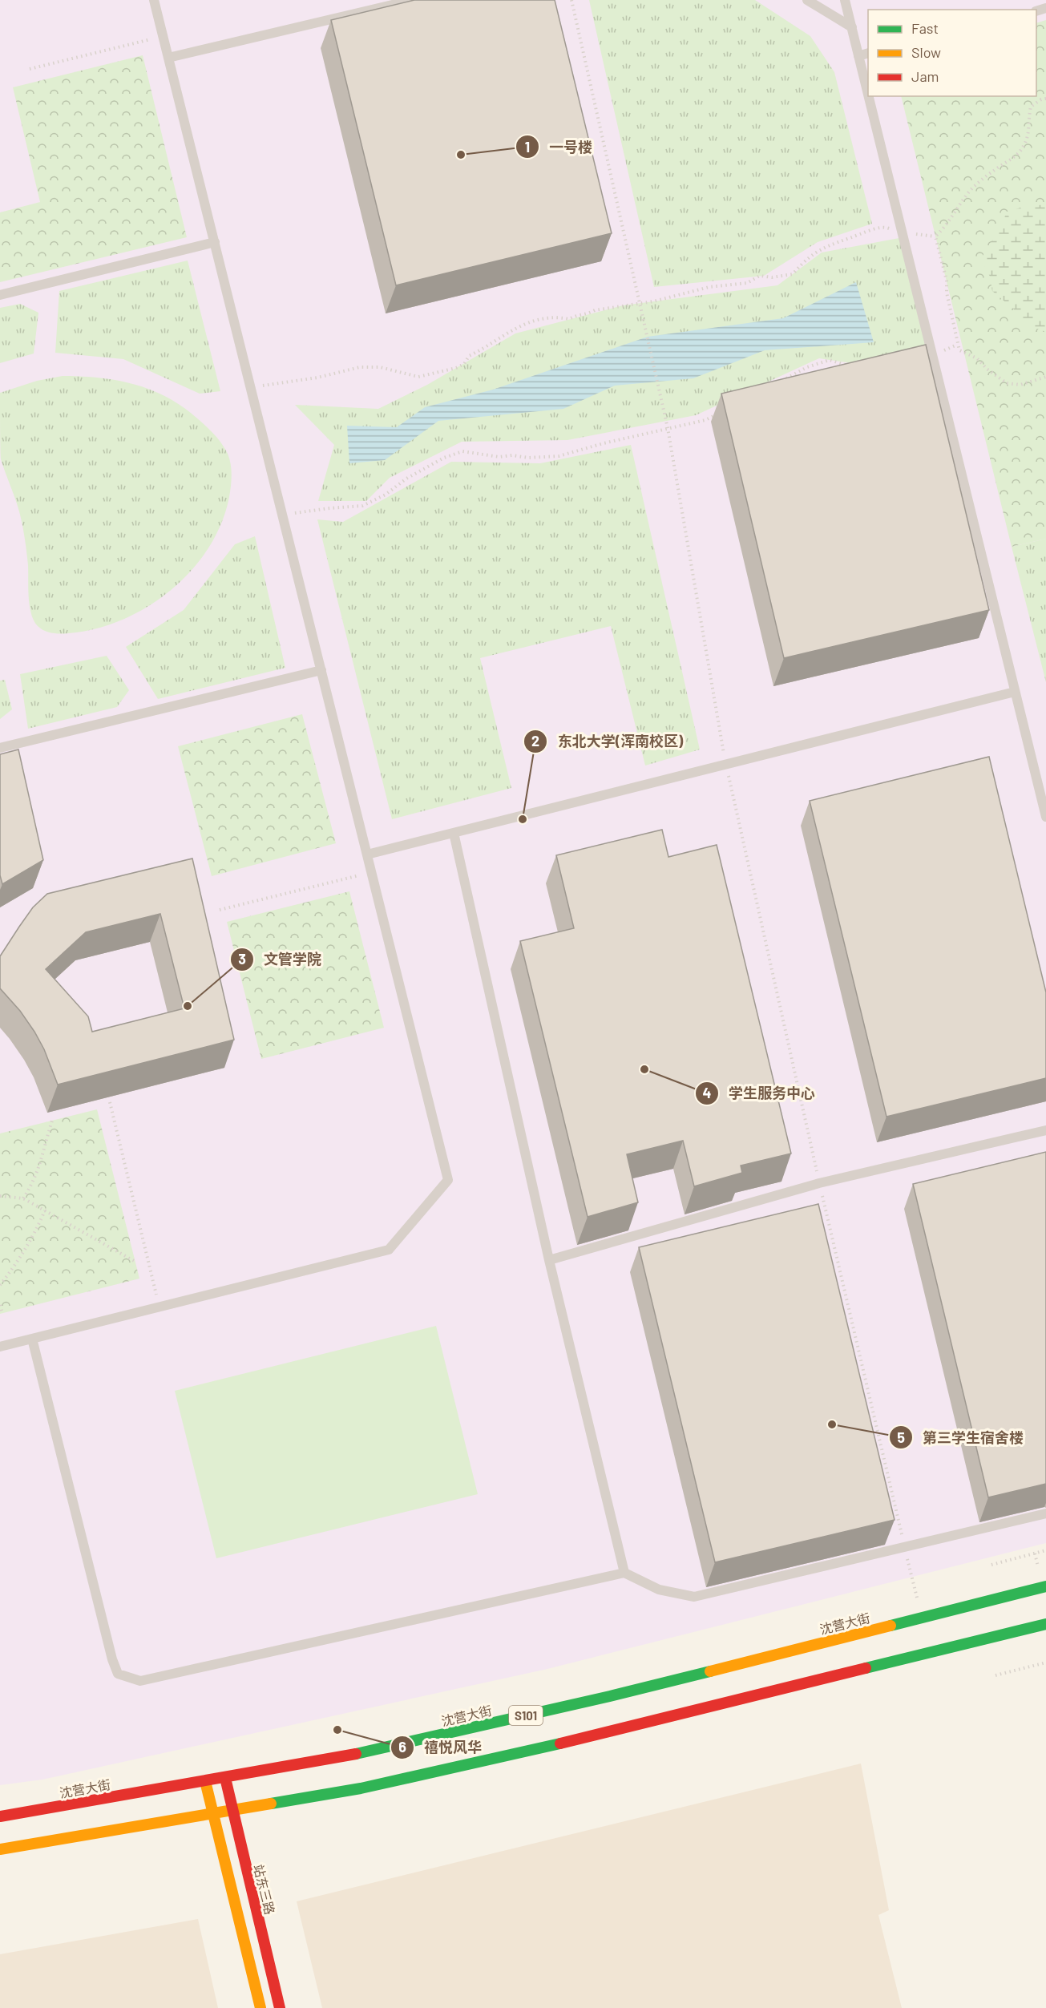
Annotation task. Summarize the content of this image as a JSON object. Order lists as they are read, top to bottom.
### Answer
{
  "streets": {
    "main road": ["沈营大街", "S101", "站东三路"]
  },
  "crossings": [
    ["沈营大街", "站东三路"]
  ],
  "places": [
    "一号楼",
    "东北大学(浑南校区)",
    "文管学院",
    "学生服务中心",
    "第三学生宿舍楼",
    "禧悦风华"
  ],
  "legend": ["Fast", "Slow", "Jam"]
}
